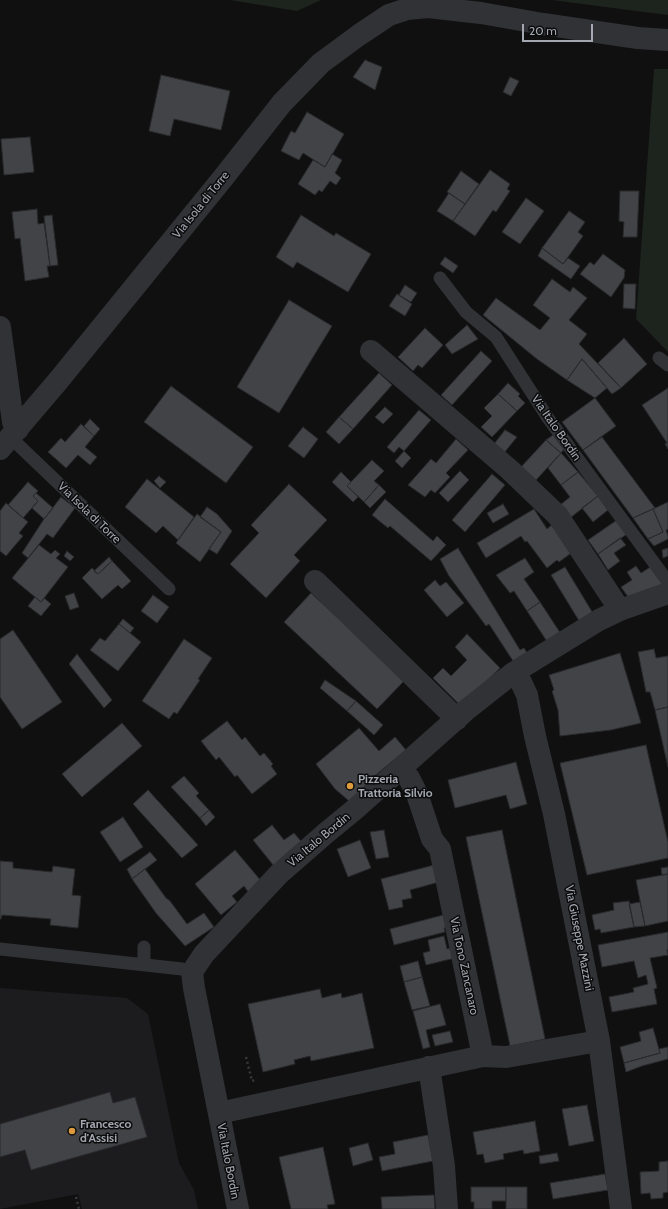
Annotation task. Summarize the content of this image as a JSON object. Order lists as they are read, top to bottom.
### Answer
{
  "streets": {
    "street": [
      "Via Isola di Torre",
      "Via Italo Bordin",
      "Via Giuseppe Mazzini",
      "Via Tono Zancanaro"
    ]
  },
  "crossings": [
    ["Via Italo Bordin", "Via Giuseppe Mazzini"],
    ["Via Italo Bordin", "Via Tono Zancanaro"]
  ],
  "places": ["Pizzeria Trattoria Silvio", "Francesco d'Assisi"],
  "scale_bar": "20 m"
}
